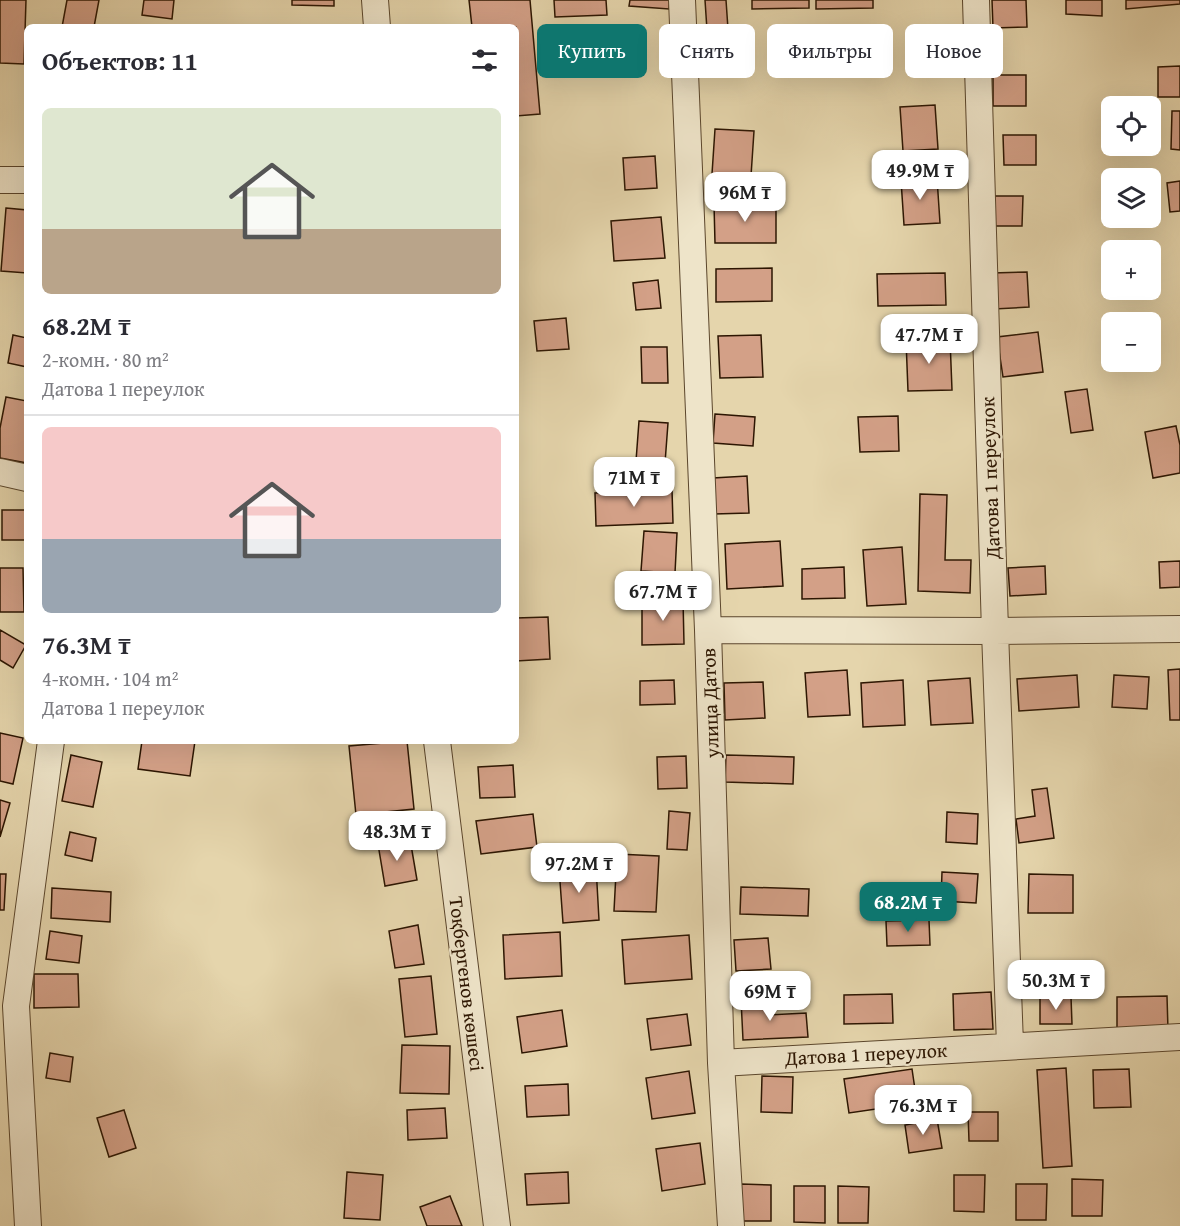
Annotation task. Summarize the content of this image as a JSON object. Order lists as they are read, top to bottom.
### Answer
{
  "streets": {
    "street": ["Датова 1 переулок", "улица Датов", "Тоқбергенов көшесі"]
  },
  "crossings": [
    ["Датова 1 переулок", "улица Датов"]
  ],
  "page": {
    "chip": [
      "Купить",
      "Снять",
      "Фильтры",
      "Новое"
    ],
    "heading": "Объектов: 11",
    "map_buttons": ["+", "−"],
    "list": [
      {
        "name": "68.2M ₸",
        "note": "2-комн. · 80 m² · Датова 1 переулок"
      },
      {
        "name": "76.3M ₸",
        "note": "4-комн. · 104 m² · Датова 1 переулок"
      }
    ],
    "price": [
      "49.9M ₸",
      "96M ₸",
      "47.7M ₸",
      "71M ₸",
      "67.7M ₸",
      "48.3M ₸",
      "97.2M ₸",
      "68.2M ₸",
      "50.3M ₸",
      "69M ₸",
      "76.3M ₸"
    ]
  }
}
